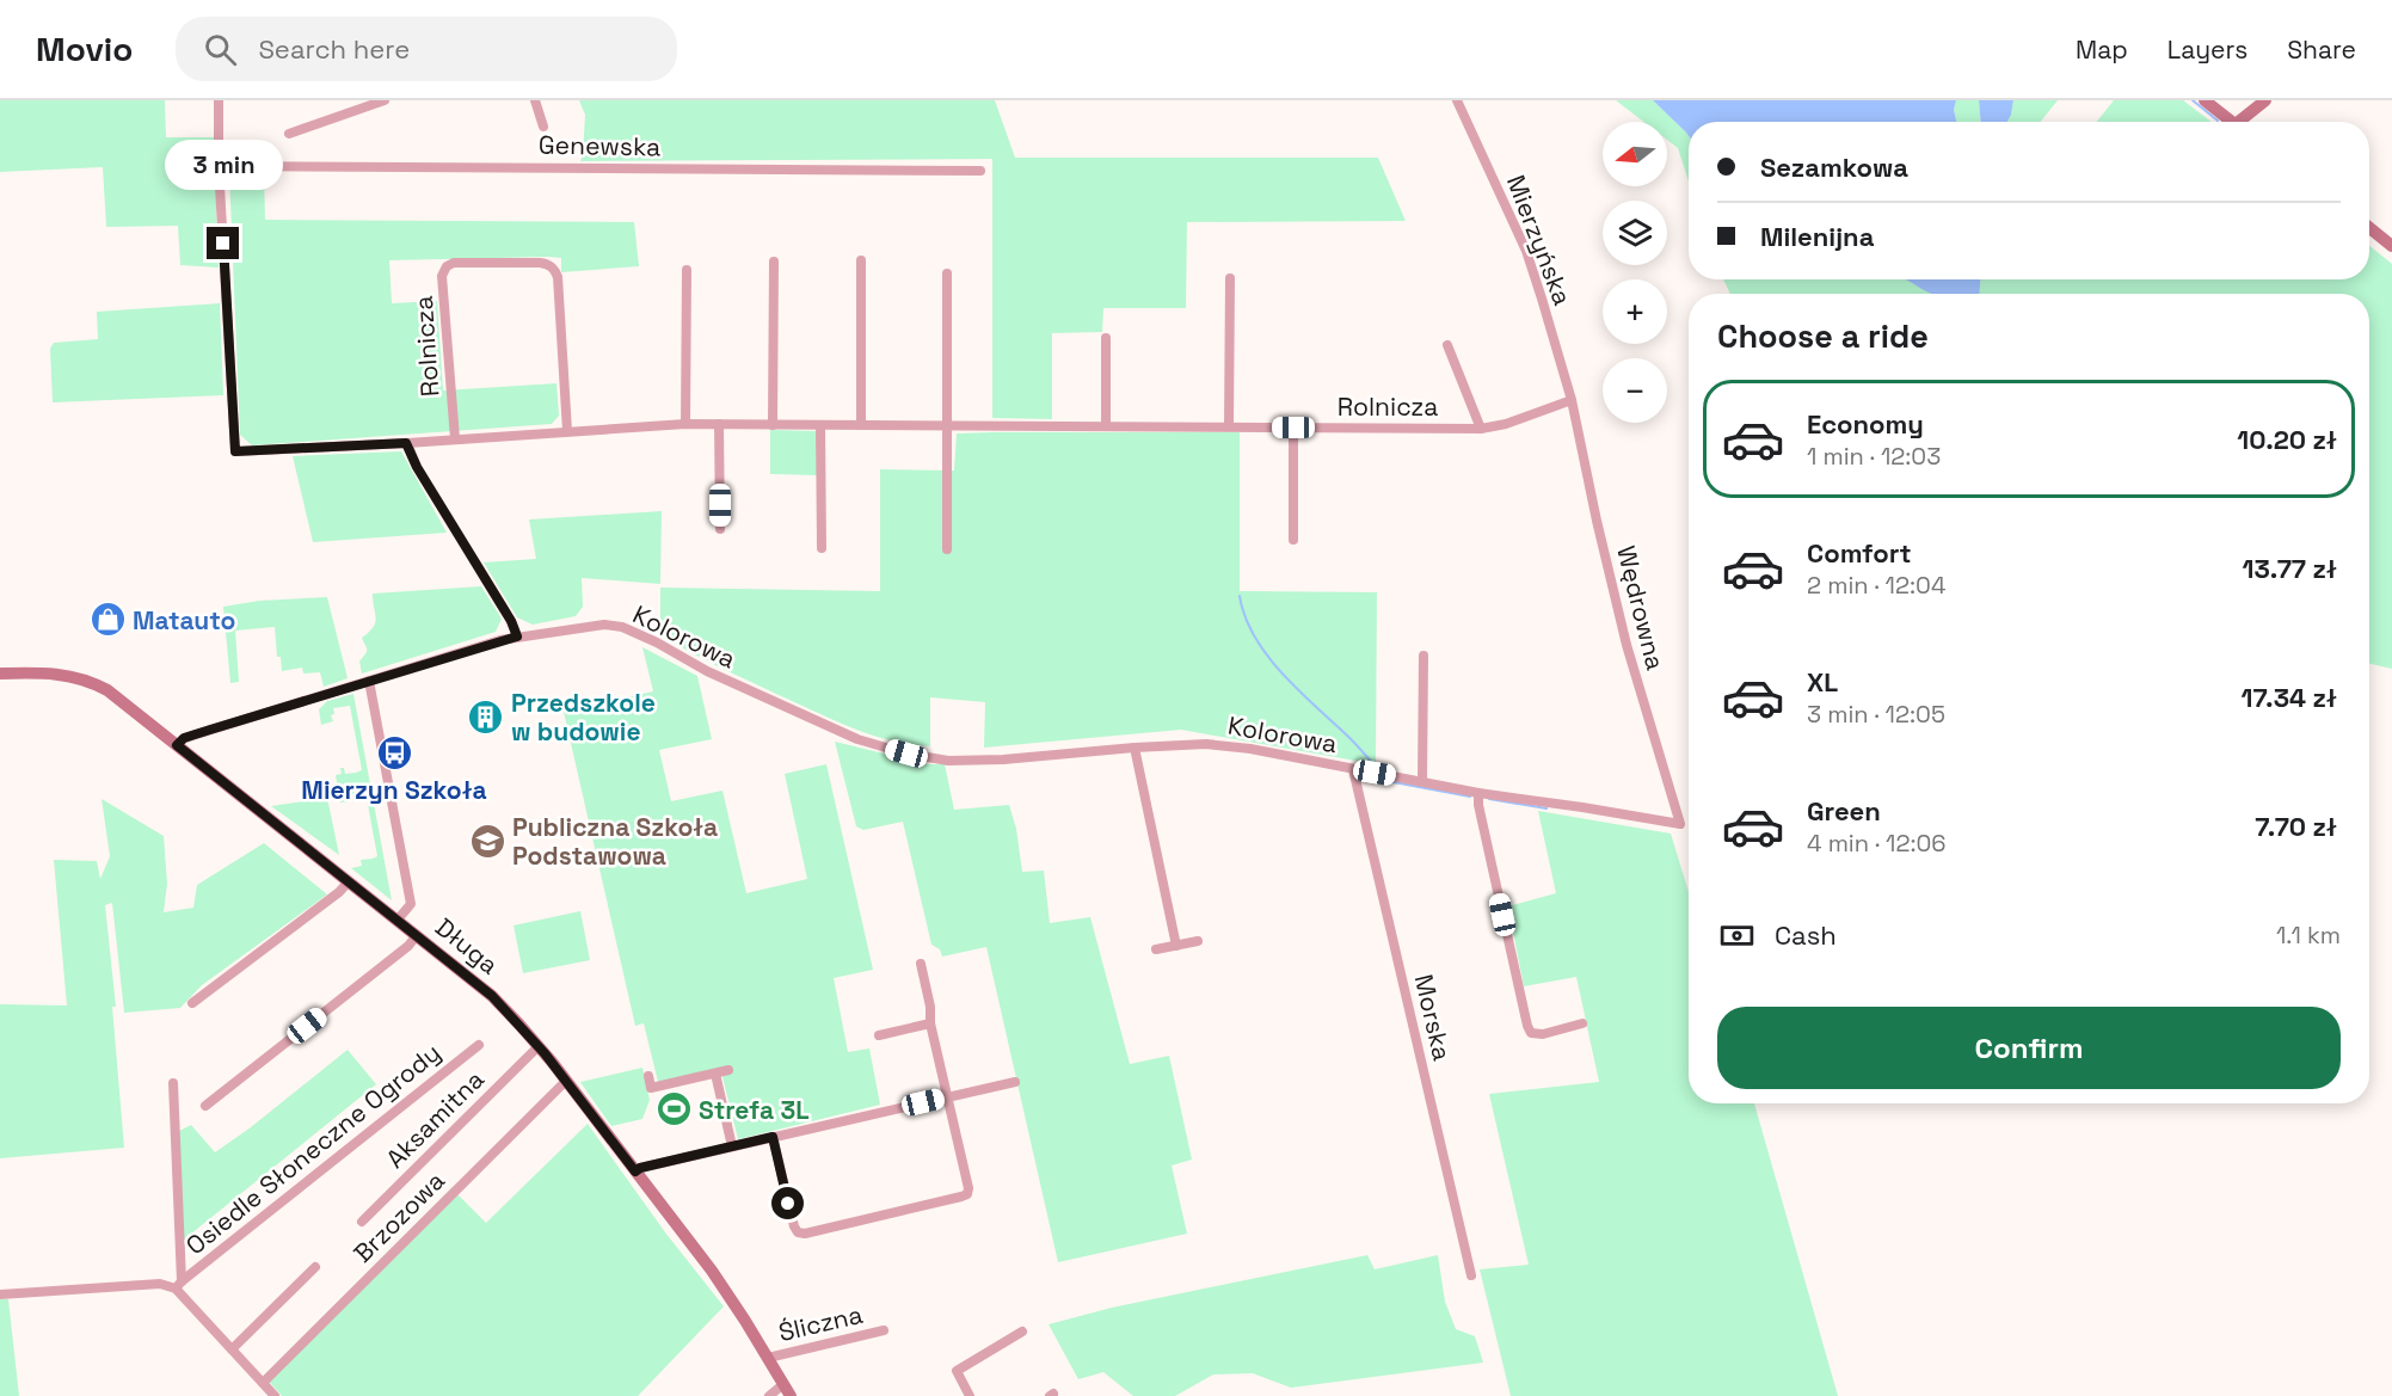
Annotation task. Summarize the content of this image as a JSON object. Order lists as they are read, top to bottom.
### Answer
{
  "streets": {
    "street": [
      "Genewska",
      "Mierzyńska",
      "Rolnicza",
      "Wędrowna",
      "Kolorowa",
      "Długa",
      "Morska",
      "Aksamitna",
      "Osiedle Słoneczne Ogrody",
      "Brzozowa",
      "Śliczna"
    ]
  },
  "crossings": [
    ["Genewska", "Rolnicza"],
    ["Mierzyńska", "Rolnicza"],
    ["Mierzyńska", "Wędrowna"],
    ["Rolnicza", "Wędrowna"],
    ["Wędrowna", "Kolorowa"],
    ["Kolorowa", "Długa"],
    ["Kolorowa", "Morska"],
    ["Długa", "Aksamitna"],
    ["Długa", "Brzozowa"],
    ["Długa", "Śliczna"]
  ],
  "places": {
    "shop": ["Matauto"],
    "building": ["Przedszkole w budowie"],
    "bus stop": ["Mierzyn Szkoła"],
    "school or university": ["Publiczna Szkoła Podstawowa"],
    "sports": ["Strefa 3L"]
  },
  "north": "left",
  "page": {
    "header": "Movio",
    "search": "Search here",
    "nav": ["Map", "Layers", "Share"],
    "map_buttons": ["+", "−"],
    "banner": ["Sezamkowa", "Milenijna"],
    "bubble": "3 min",
    "heading": "Choose a ride",
    "list": [
      {
        "name": "Economy",
        "note": "1 min · 12:03",
        "value": "10.20 zł"
      },
      {
        "name": "Comfort",
        "note": "2 min · 12:04",
        "value": "13.77 zł"
      },
      {
        "name": "XL",
        "note": "3 min · 12:05",
        "value": "17.34 zł"
      },
      {
        "name": "Green",
        "note": "4 min · 12:06",
        "value": "7.70 zł"
      }
    ],
    "pay": ["Cash", "1.1 km"],
    "buttons": "Confirm"
  }
}
